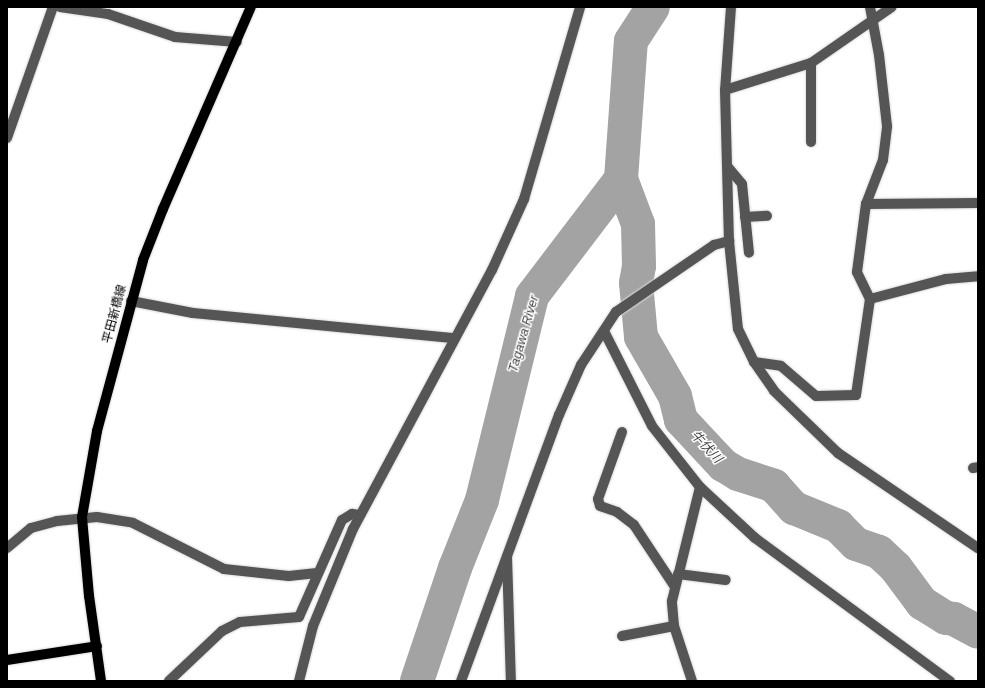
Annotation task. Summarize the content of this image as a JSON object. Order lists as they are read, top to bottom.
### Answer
{
  "streets": {
    "main road": ["平田新橋線"]
  },
  "water": ["Tagawa River", "牛伏川"]
}
